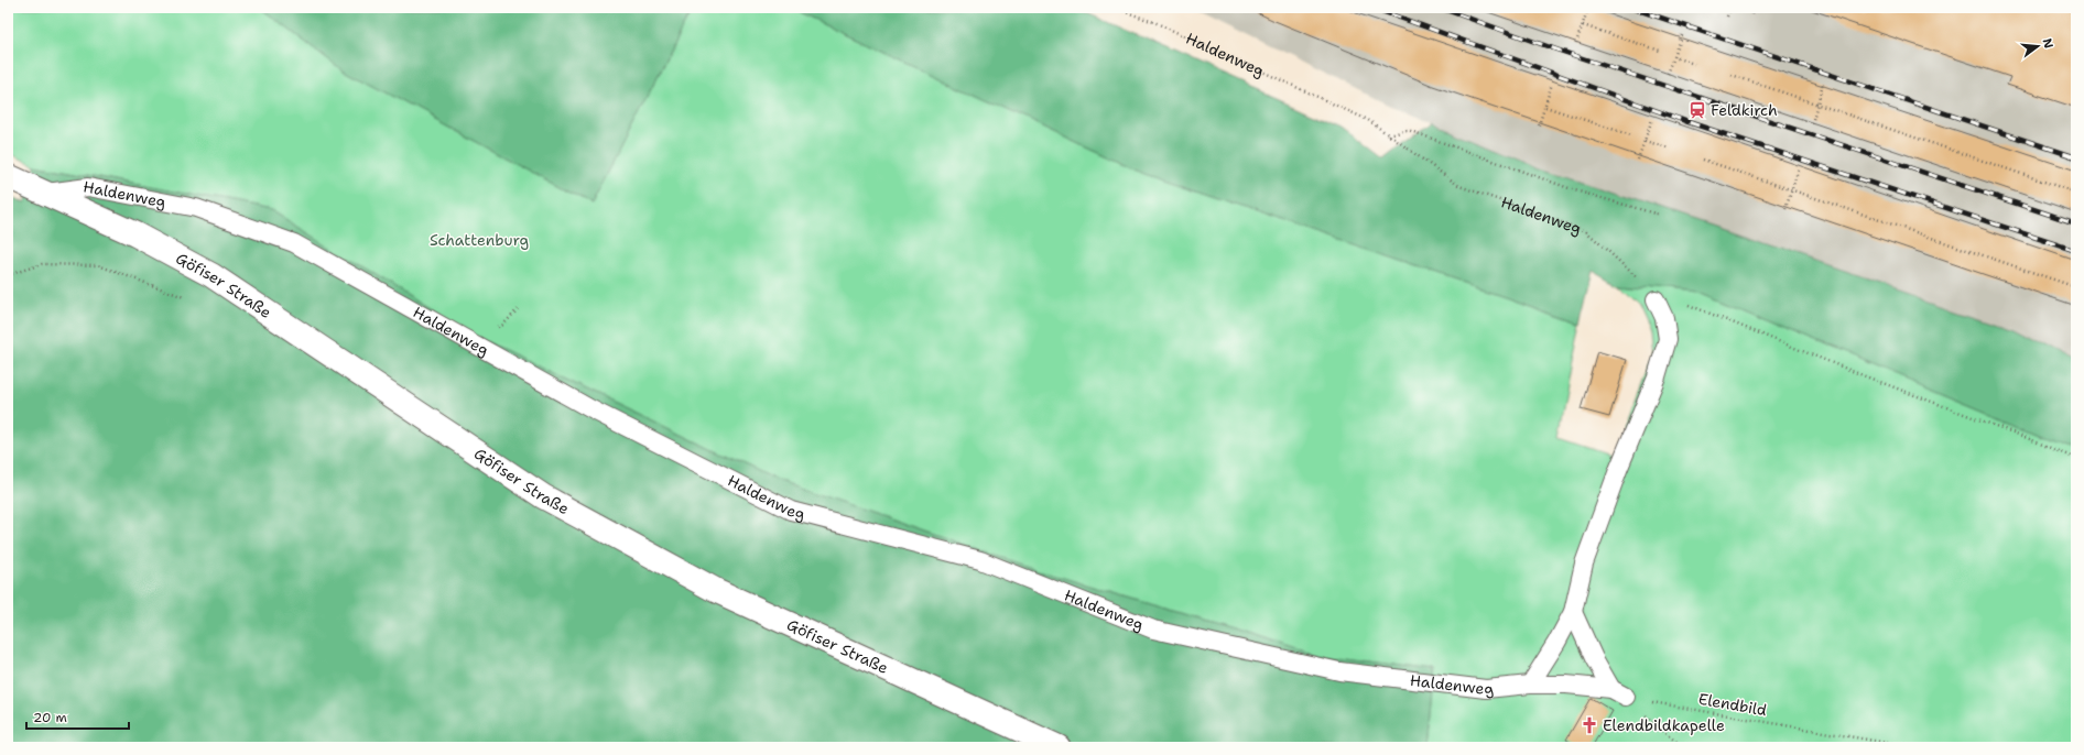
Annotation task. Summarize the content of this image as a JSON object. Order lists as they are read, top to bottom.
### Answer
{
  "streets": {
    "main road": ["Göfiser Straße"],
    "lane": ["Haldenweg"],
    "path": ["Elendbild"]
  },
  "crossings": [
    ["Haldenweg", "Göfiser Straße"],
    ["Haldenweg", "Elendbild"]
  ],
  "parks": ["Schattenburg"],
  "places": {
    "station": ["Feldkirch"],
    "church": ["Elendbildkapelle"]
  },
  "scale_bar": "20 m",
  "north": "right"
}
